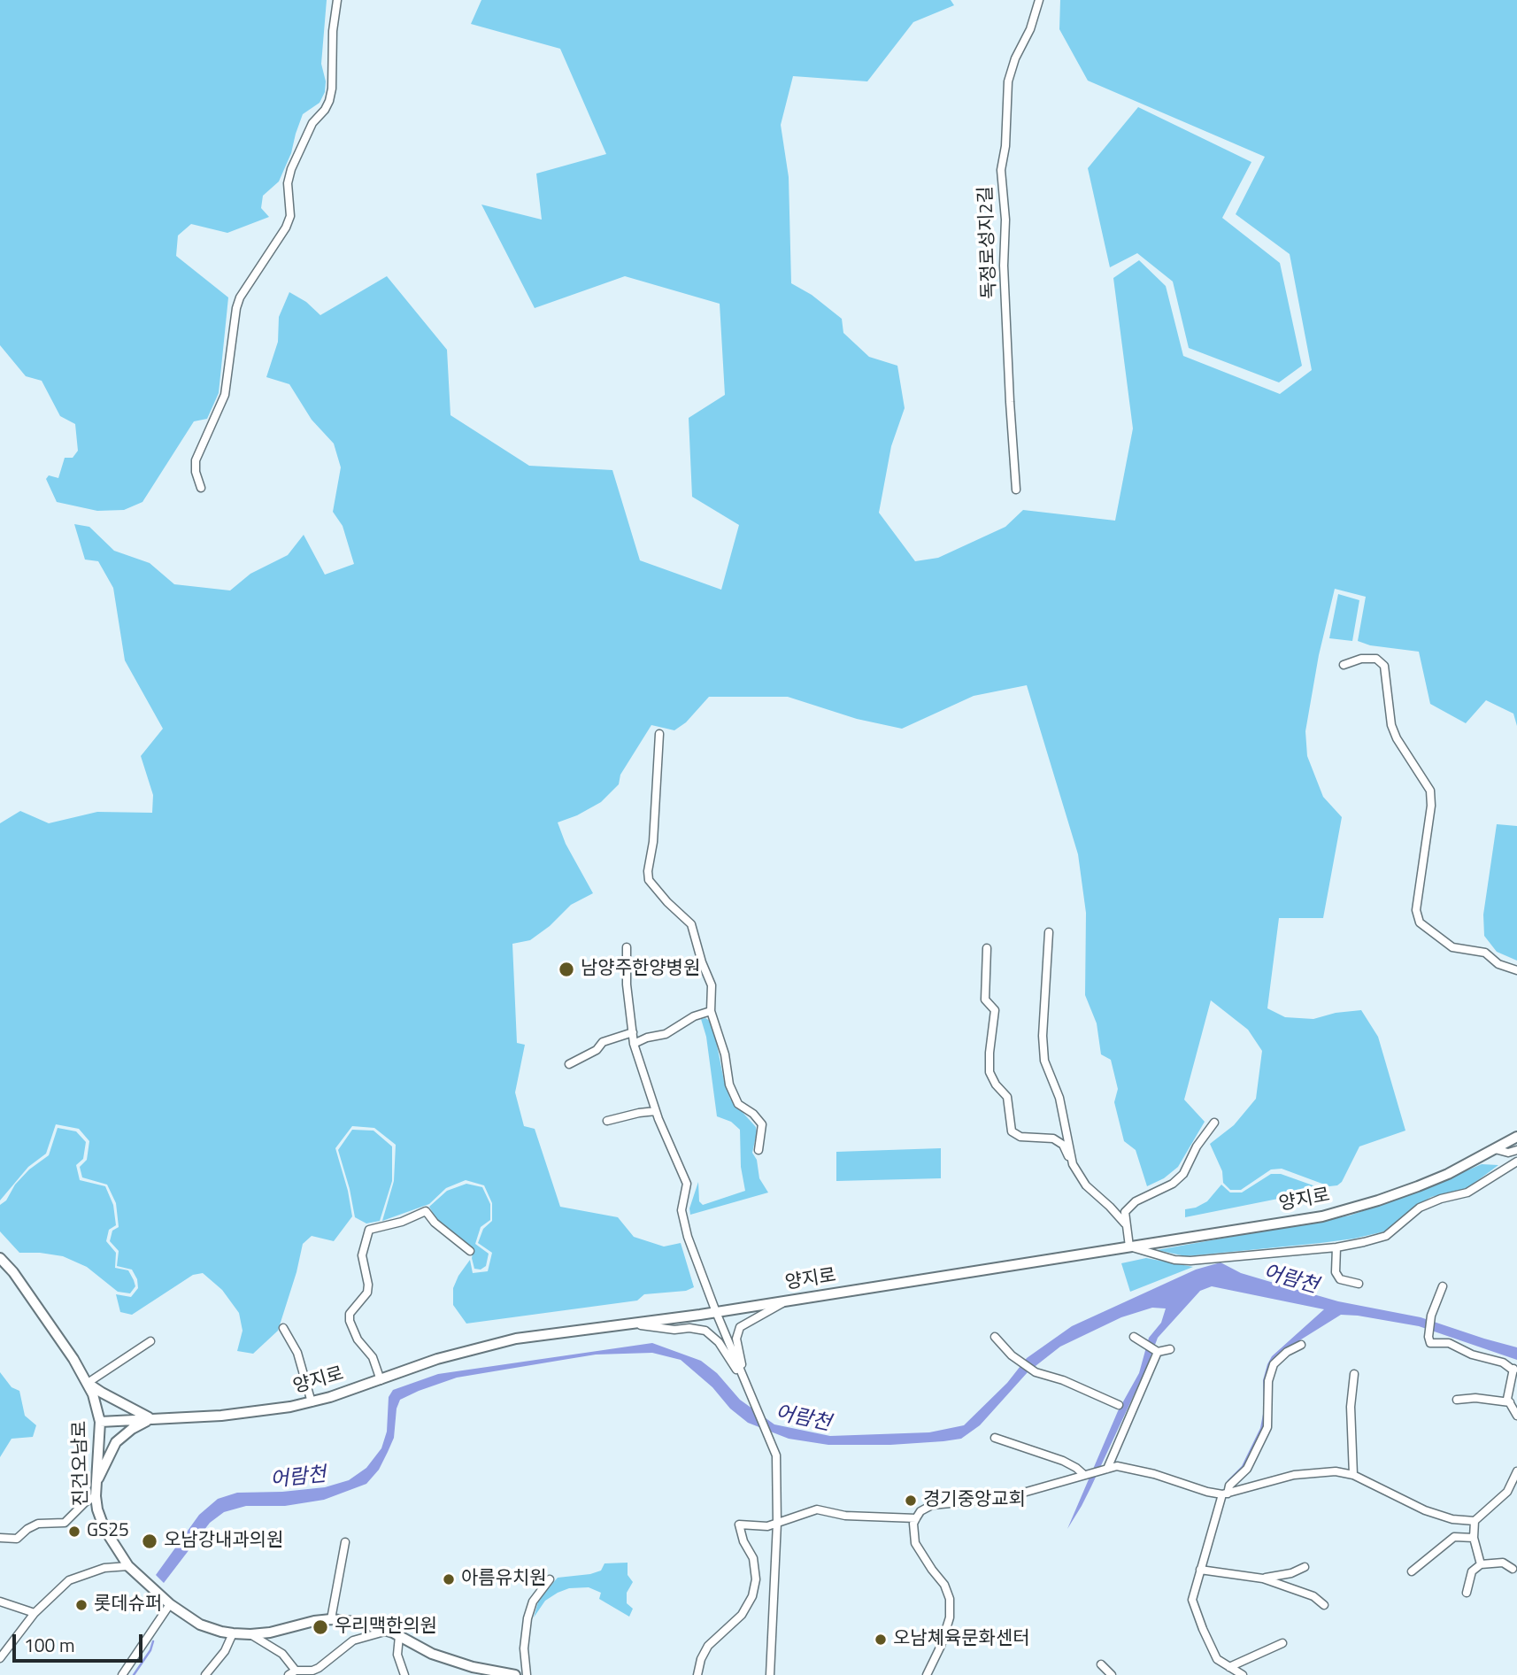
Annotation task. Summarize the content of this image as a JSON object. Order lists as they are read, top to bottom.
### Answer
{
  "streets": {
    "street": ["독정로성지2길", "양지로", "진건오남로"]
  },
  "crossings": [
    ["양지로", "진건오남로"]
  ],
  "water": ["어람천"],
  "places": [
    "남양주한양병원",
    "경기중앙교회",
    "GS25",
    "오남강내과의원",
    "아름유치원",
    "롯데슈퍼",
    "우리맥한의원",
    "오남쳬육문화센터"
  ],
  "scale_bar": "100 m"
}
